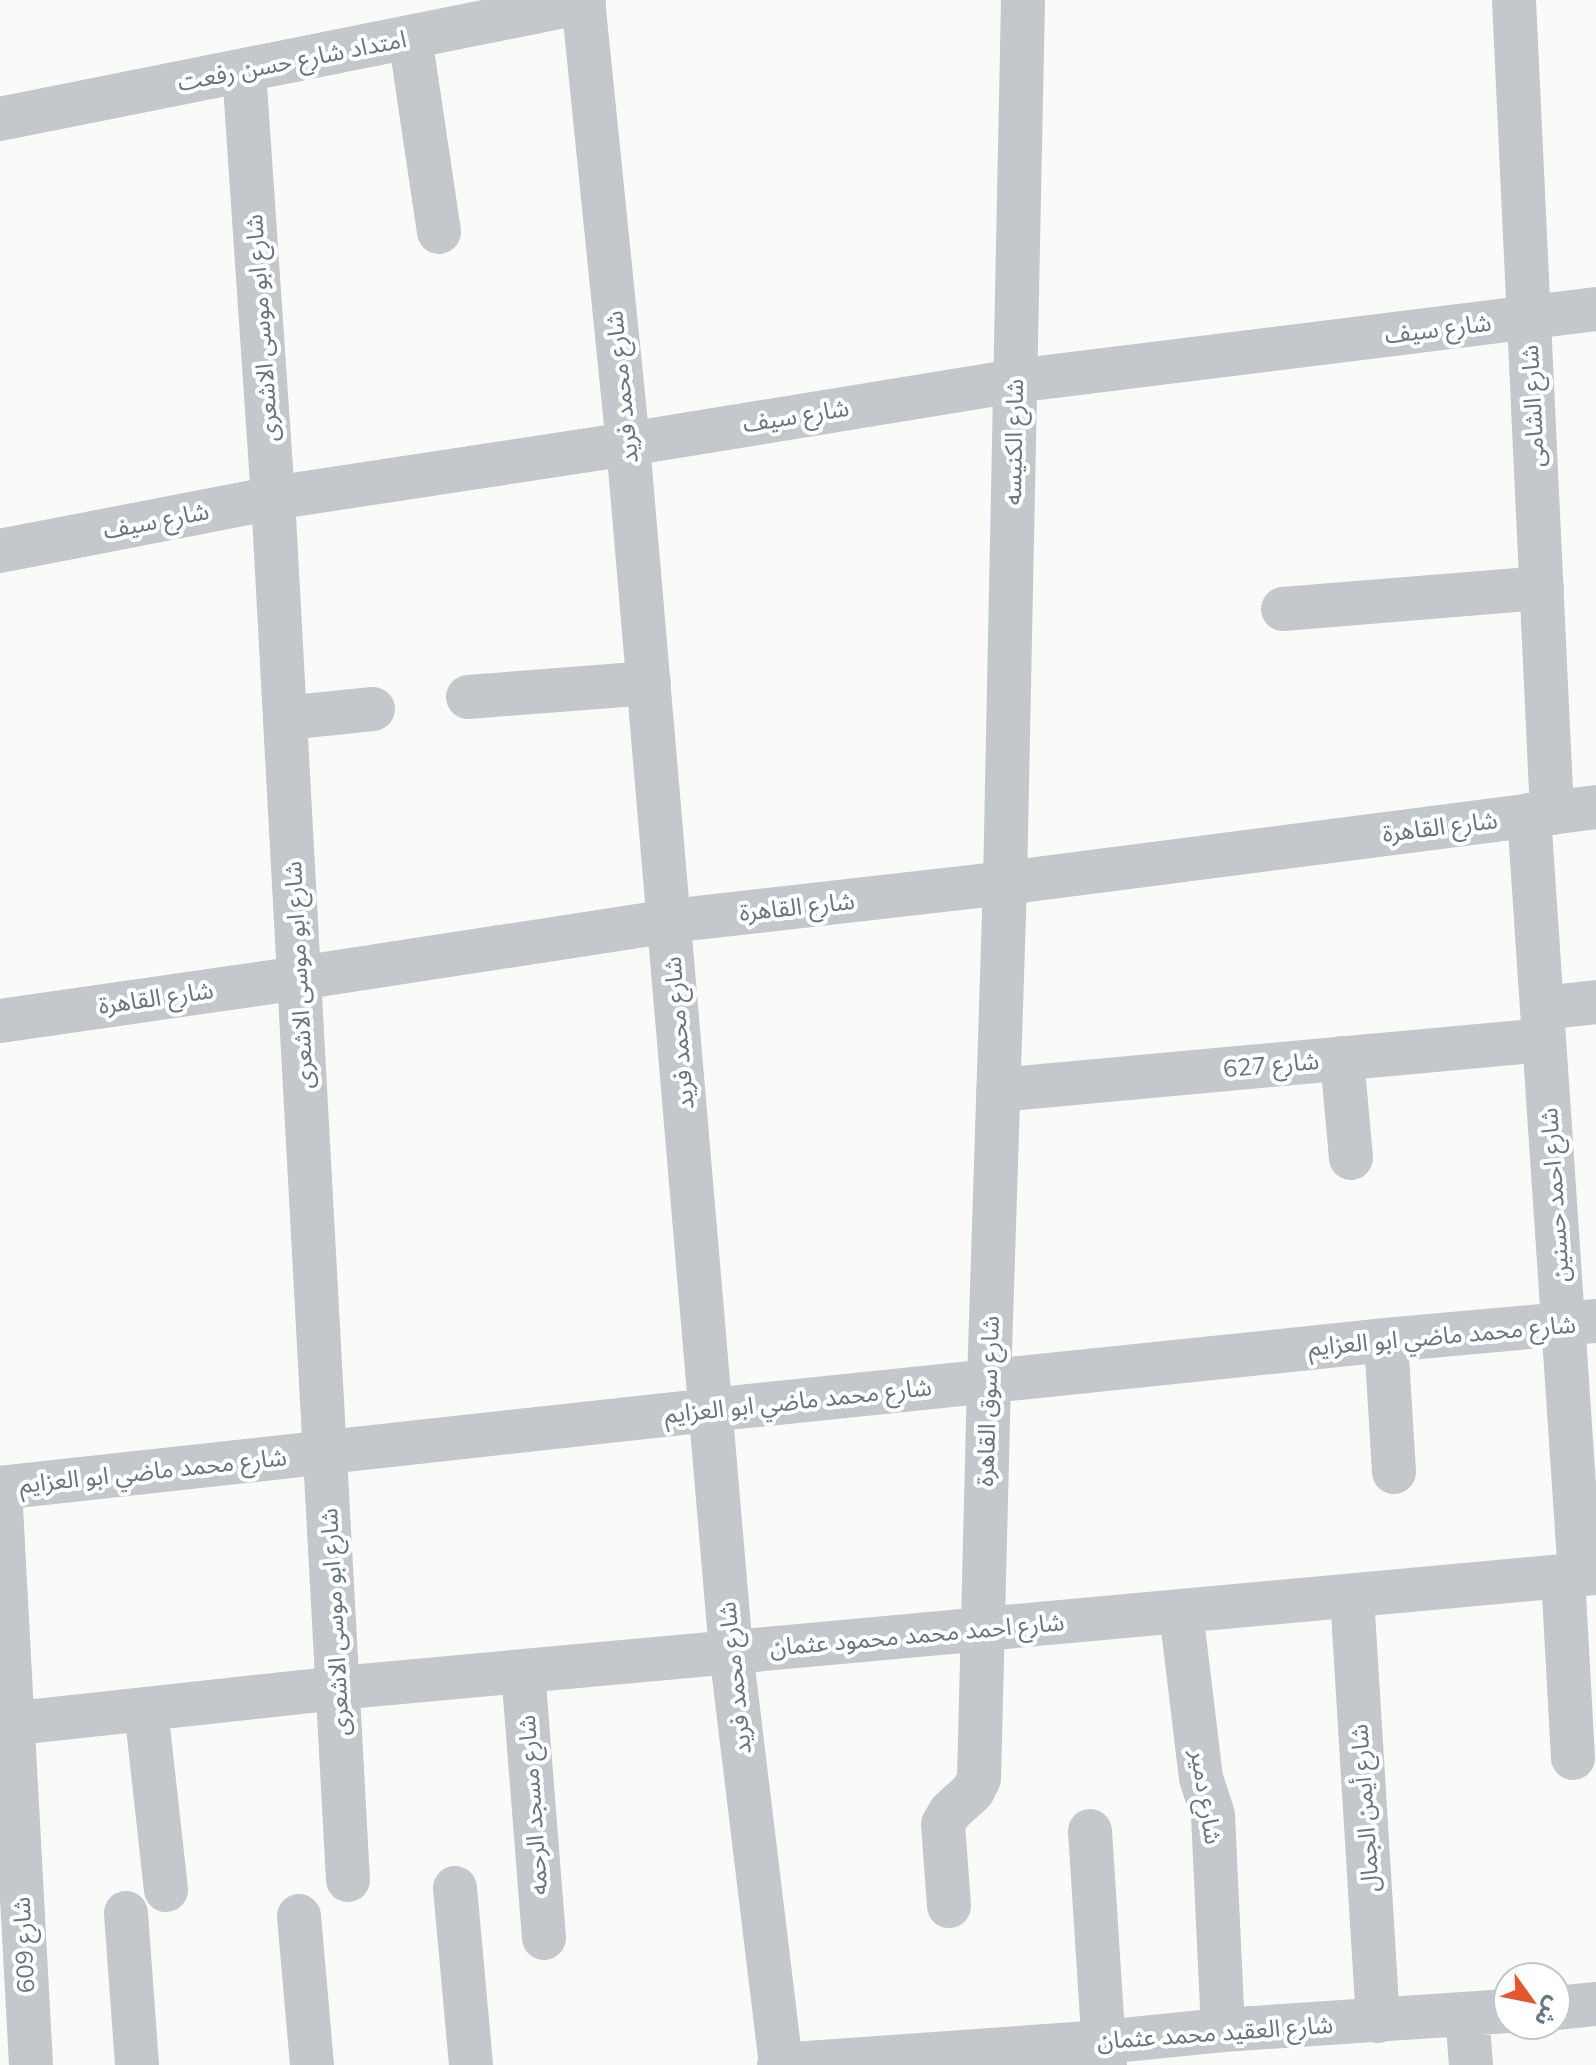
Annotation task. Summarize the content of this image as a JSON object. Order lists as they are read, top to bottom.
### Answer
{
  "streets": {
    "street": [
      "امتداد شارع حسن رفعت",
      "شارع ابو موسى الاشعرى",
      "شارع سيف",
      "شارع محمد فريد",
      "شارع الشامى",
      "شارع الكنيسه",
      "شارع القاهرة",
      "شارع 627",
      "شارع احمد حسنين",
      "شارع محمد ماضي ابو العزايم",
      "شارع سوق القاهرة",
      "شارع احمد محمد محمود عثمان",
      "شارع دمير",
      "شارع مسجد الرحمه",
      "شارع أيمن الجمال",
      "شارع 609",
      "شارع العقيد محمد عثمان"
    ]
  },
  "crossings": [
    ["امتداد شارع حسن رفعت", "شارع ابو موسى الاشعرى"],
    ["امتداد شارع حسن رفعت", "شارع محمد فريد"],
    ["شارع ابو موسى الاشعرى", "شارع سيف"],
    ["شارع ابو موسى الاشعرى", "شارع القاهرة"],
    ["شارع ابو موسى الاشعرى", "شارع محمد ماضي ابو العزايم"],
    ["شارع ابو موسى الاشعرى", "شارع احمد محمد محمود عثمان"],
    ["شارع سيف", "شارع محمد فريد"],
    ["شارع سيف", "شارع الشامى"],
    ["شارع سيف", "شارع الكنيسه"],
    ["شارع محمد فريد", "شارع القاهرة"],
    ["شارع محمد فريد", "شارع محمد ماضي ابو العزايم"],
    ["شارع محمد فريد", "شارع احمد محمد محمود عثمان"],
    ["شارع محمد فريد", "شارع العقيد محمد عثمان"],
    ["شارع الشامى", "شارع القاهرة"],
    ["شارع الشامى", "شارع احمد حسنين"],
    ["شارع الكنيسه", "شارع القاهرة"],
    ["شارع الكنيسه", "شارع سوق القاهرة"],
    ["شارع القاهرة", "شارع احمد حسنين"],
    ["شارع القاهرة", "شارع سوق القاهرة"],
    ["شارع 627", "شارع احمد حسنين"],
    ["شارع 627", "شارع سوق القاهرة"],
    ["شارع احمد حسنين", "شارع محمد ماضي ابو العزايم"],
    ["شارع احمد حسنين", "شارع احمد محمد محمود عثمان"],
    ["شارع محمد ماضي ابو العزايم", "شارع سوق القاهرة"],
    ["شارع محمد ماضي ابو العزايم", "شارع 609"],
    ["شارع سوق القاهرة", "شارع احمد محمد محمود عثمان"],
    ["شارع احمد محمد محمود عثمان", "شارع دمير"],
    ["شارع احمد محمد محمود عثمان", "شارع مسجد الرحمه"],
    ["شارع احمد محمد محمود عثمان", "شارع أيمن الجمال"],
    ["شارع احمد محمد محمود عثمان", "شارع 609"],
    ["شارع دمير", "شارع العقيد محمد عثمان"],
    ["شارع أيمن الجمال", "شارع العقيد محمد عثمان"]
  ],
  "north": "bottom right"
}
